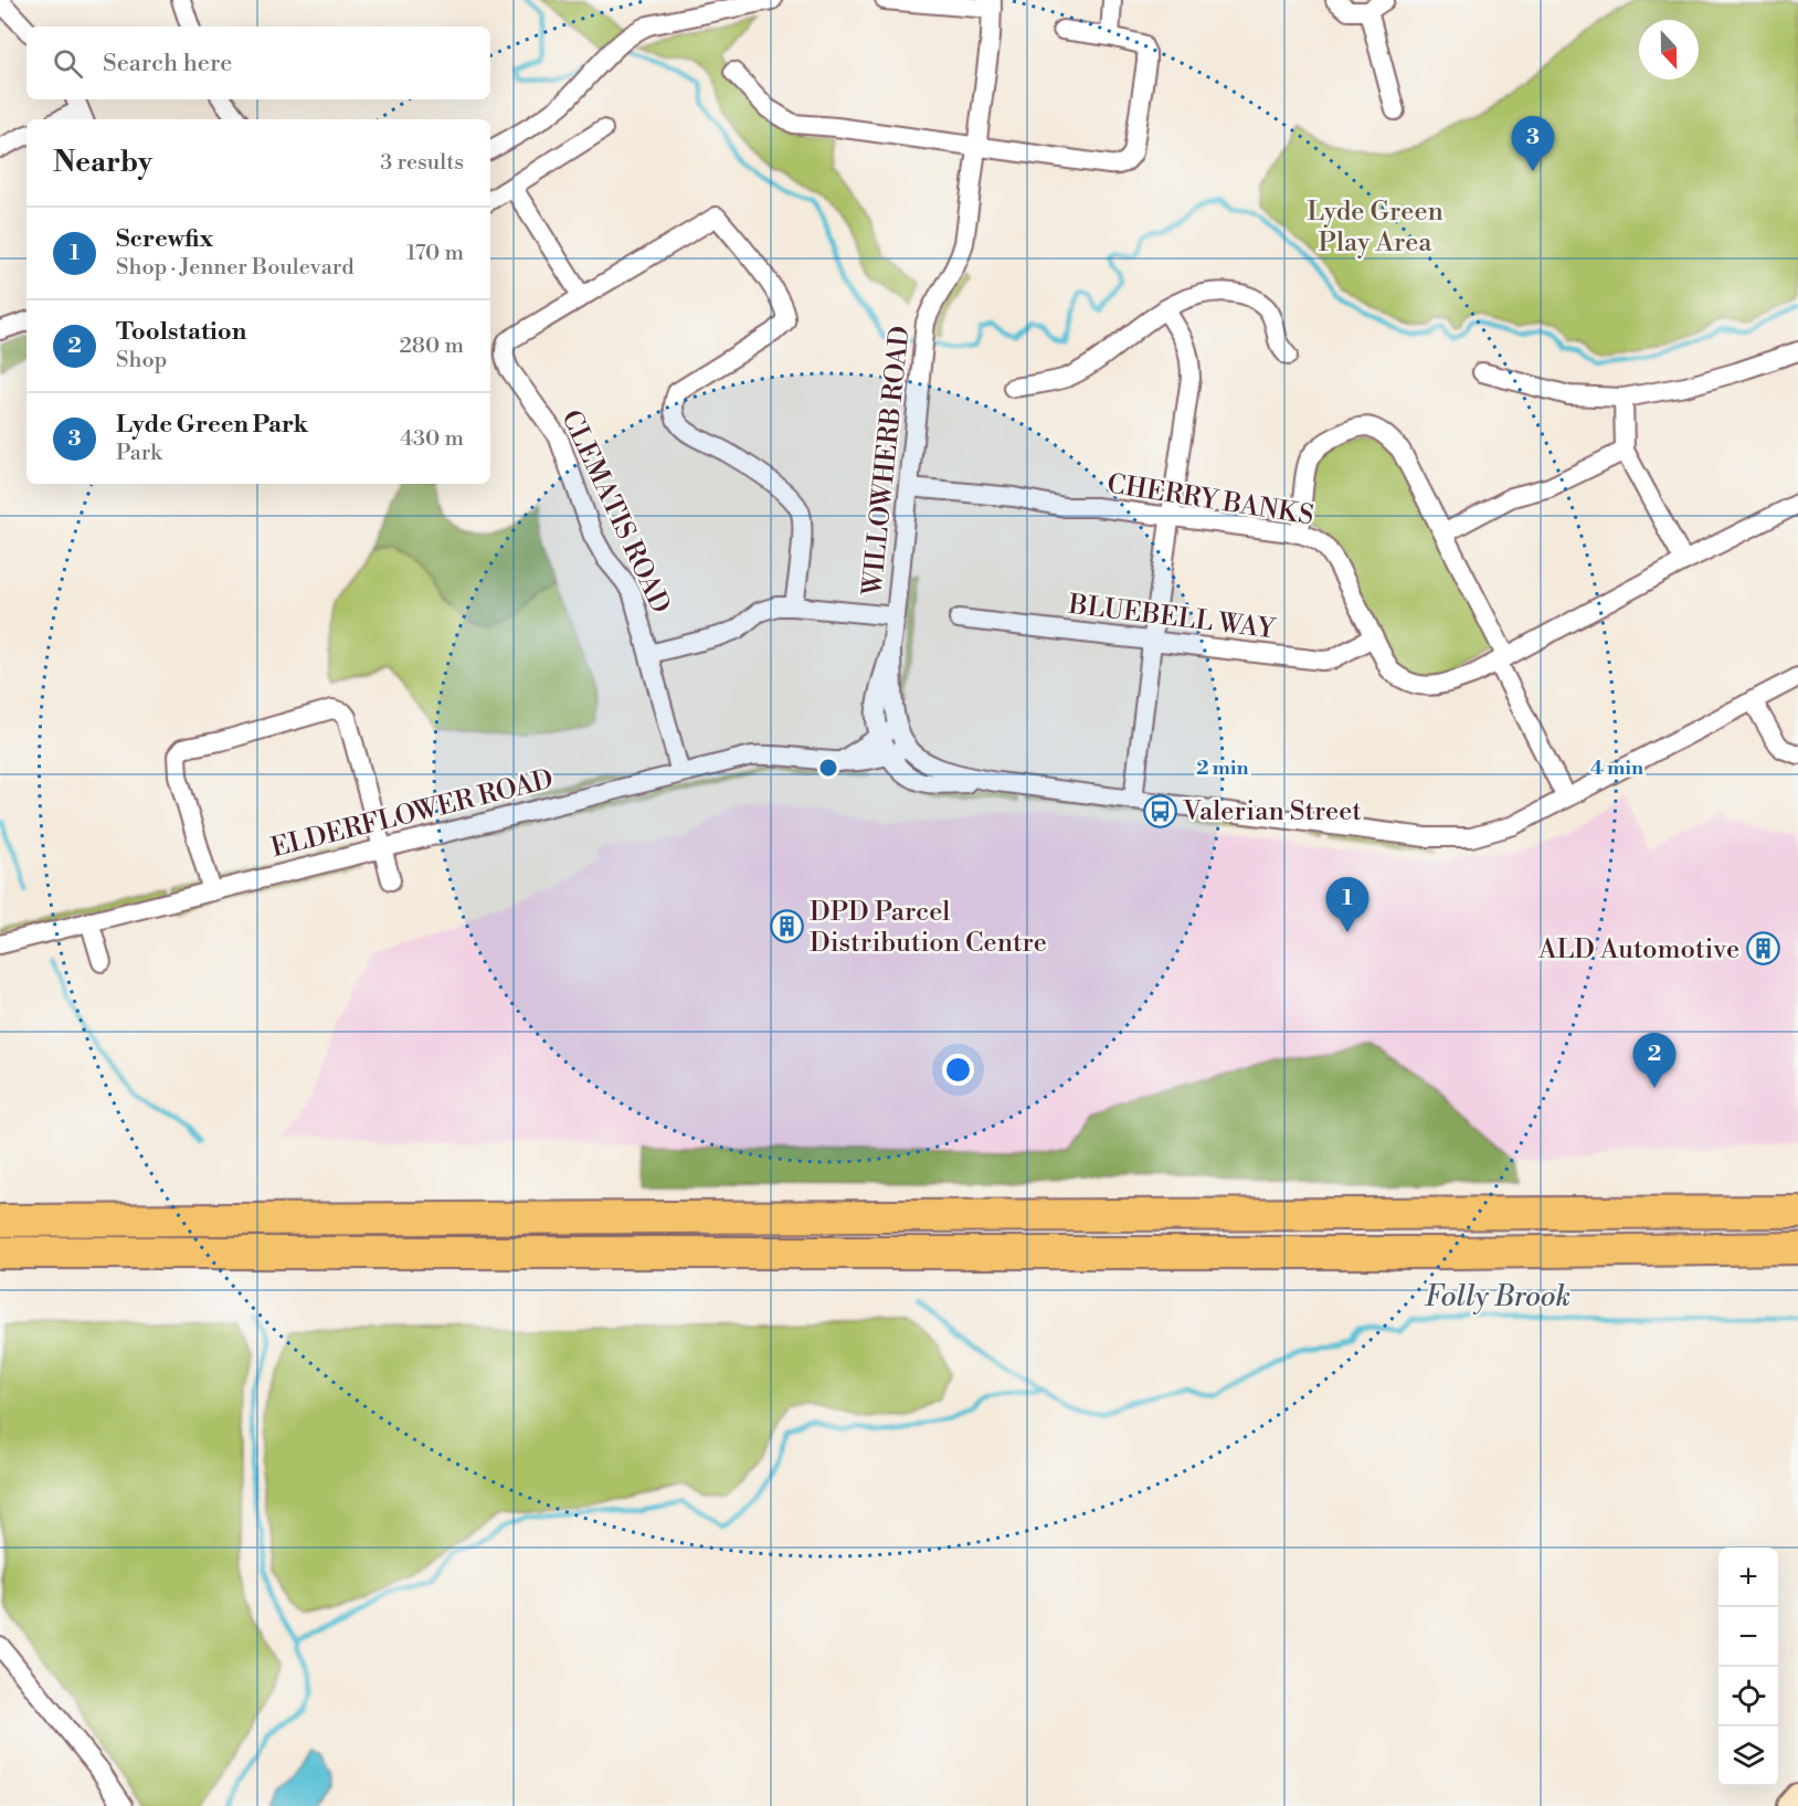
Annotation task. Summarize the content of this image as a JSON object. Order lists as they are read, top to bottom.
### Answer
{
  "streets": {
    "street": [
      "WILLOWHERB ROAD",
      "CHERRY BANKS",
      "CLEMATIS ROAD",
      "BLUEBELL WAY",
      "ELDERFLOWER ROAD"
    ]
  },
  "crossings": [
    ["WILLOWHERB ROAD", "CHERRY BANKS"],
    ["CHERRY BANKS", "BLUEBELL WAY"],
    ["CLEMATIS ROAD", "ELDERFLOWER ROAD"]
  ],
  "water": ["Folly Brook"],
  "parks": ["Lyde Green Play Area"],
  "places": {
    "bus stop": ["Valerian Street"],
    "building": ["DPD Parcel Distribution Centre", "ALD Automotive"]
  },
  "north": "bottom",
  "page": {
    "search": "Search here",
    "pins": ["3", "1", "2"],
    "heading": ["Nearby", "3 results"],
    "list": [
      {
        "mark": "1",
        "name": "Screwfix",
        "note": "Shop · Jenner Boulevard",
        "value": "170 m"
      },
      {
        "mark": "2",
        "name": "Toolstation",
        "note": "Shop",
        "value": "280 m"
      },
      {
        "mark": "3",
        "name": "Lyde Green Park",
        "note": "Park",
        "value": "430 m"
      }
    ],
    "map_buttons": ["+", "−"]
  },
  "rings": ["2 min", "4 min"]
}
